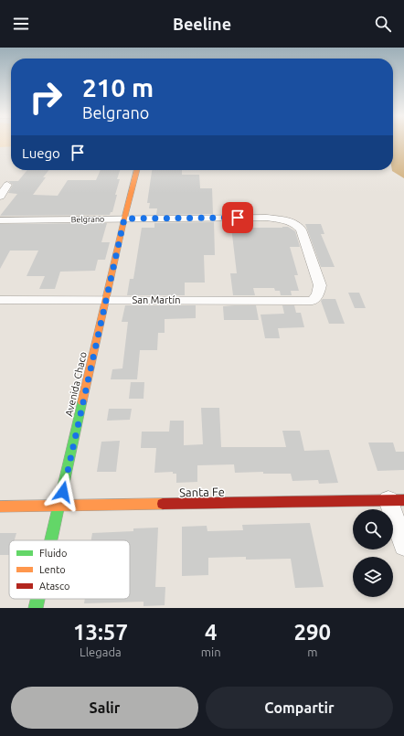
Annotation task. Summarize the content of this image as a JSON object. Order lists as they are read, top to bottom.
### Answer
{
  "streets": {
    "street": [
      "Belgrano",
      "San Martín",
      "Avenida Chaco",
      "Santa Fe"
    ]
  },
  "crossings": [
    ["Belgrano", "San Martín"],
    ["Belgrano", "Avenida Chaco"],
    ["San Martín", "Avenida Chaco"],
    ["Avenida Chaco", "Santa Fe"]
  ],
  "legend": ["Fluido", "Lento", "Atasco"],
  "page": {
    "header": "Beeline",
    "turn": ["210 m", "Belgrano"],
    "then": "Luego",
    "eta": [
      "13:57",
      "Llegada",
      "4",
      "min",
      "290",
      "m"
    ],
    "buttons": ["Salir", "Compartir"]
  }
}
